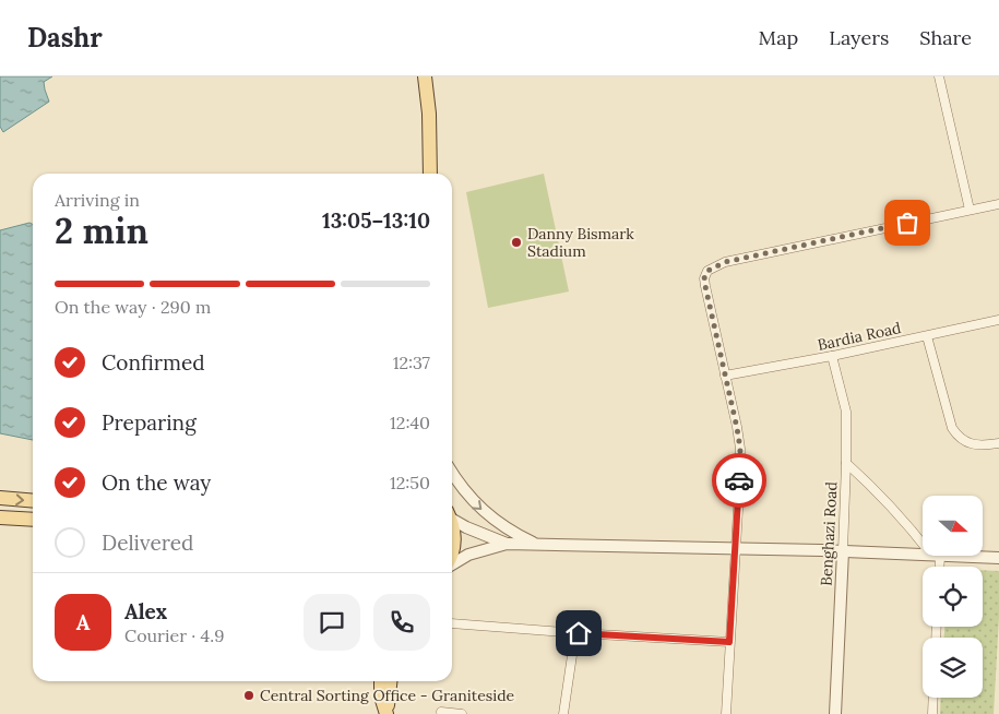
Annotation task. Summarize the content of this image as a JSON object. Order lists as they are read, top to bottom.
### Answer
{
  "streets": {
    "street": ["Bardia Road", "Benghazi Road"]
  },
  "crossings": [
    ["Bardia Road", "Benghazi Road"]
  ],
  "places": ["Danny Bismark Stadium", "Central Sorting Office - Graniteside"],
  "north": "right",
  "page": {
    "header": "Dashr",
    "nav": ["Map", "Layers", "Share"],
    "heading": ["2 min", "Arriving in", "13:05–13:10"],
    "panel": ["Alex", "Courier · 4.9"],
    "bar": "On the way · 290 m",
    "list": [
      ["Confirmed", "12:37"],
      ["Preparing", "12:40"],
      ["On the way", "12:50"],
      "Delivered"
    ],
    "round": "A"
  }
}
